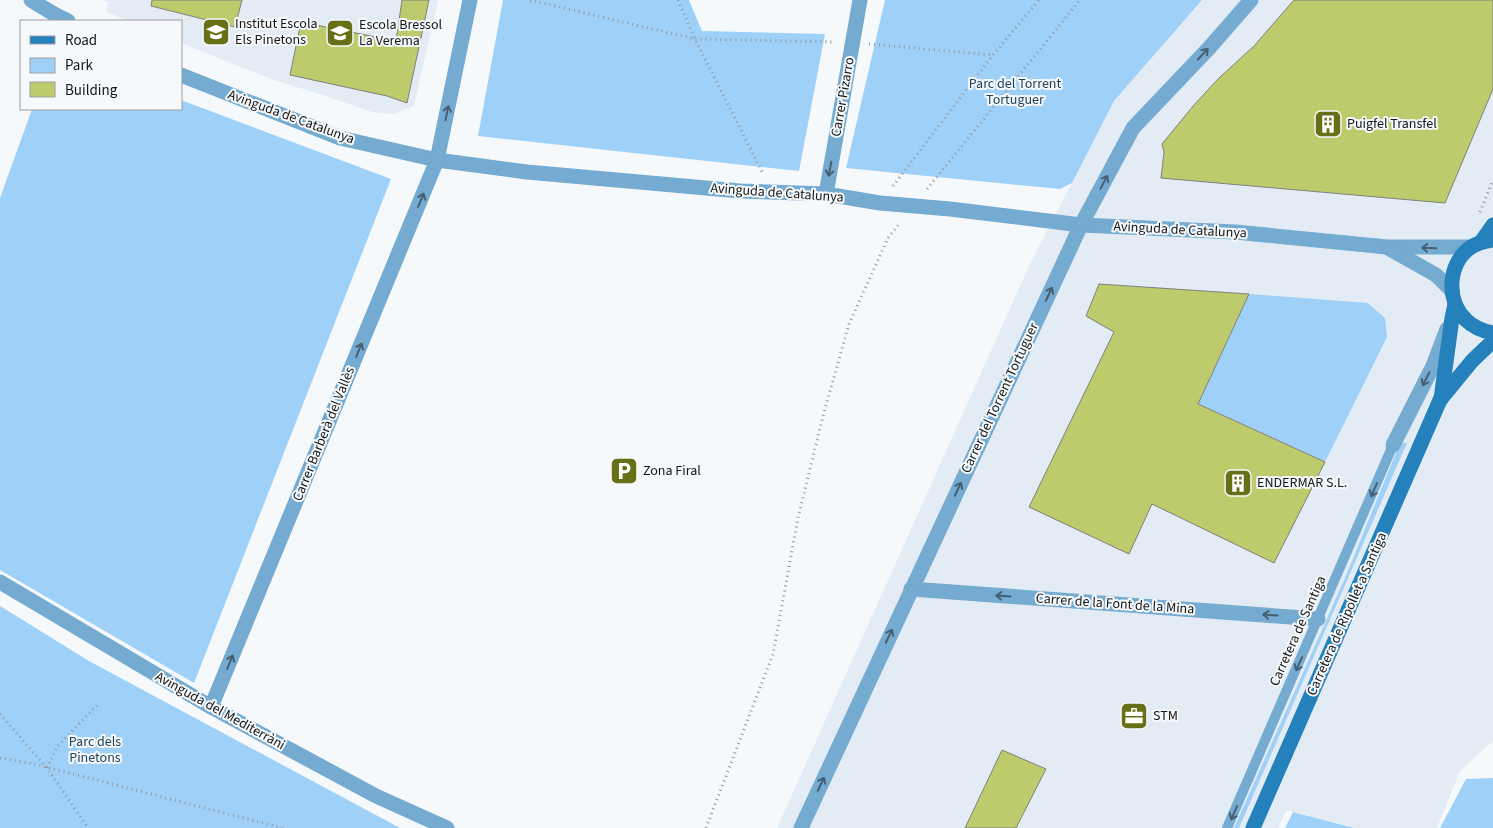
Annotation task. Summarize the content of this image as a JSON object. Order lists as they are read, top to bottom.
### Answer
{
  "streets": {
    "main road": ["Carretera de Ripollet a Santiga"],
    "street": [
      "Carrer Pizarro",
      "Avinguda de Catalunya",
      "Carrer del Torrent Tortuguer",
      "Carrer Barberà del Vallès",
      "Carrer de la Font de la Mina",
      "Avinguda del Mediterràni"
    ],
    "lane": ["Carretera de Santiga"]
  },
  "crossings": [
    ["Carrer Pizarro", "Avinguda de Catalunya"],
    ["Avinguda de Catalunya", "Carrer del Torrent Tortuguer"],
    ["Avinguda de Catalunya", "Carrer Barberà del Vallès"],
    ["Carrer del Torrent Tortuguer", "Carrer de la Font de la Mina"],
    ["Carrer Barberà del Vallès", "Avinguda del Mediterràni"],
    ["Carrer de la Font de la Mina", "Carretera de Santiga"]
  ],
  "one_way": [
    "Carrer Pizarro",
    "Carrer del Torrent Tortuguer",
    "Carrer Barberà del Vallès",
    "Carrer de la Font de la Mina",
    "Carretera de Santiga"
  ],
  "parks": ["Parc del Torrent Tortuguer", "Parc dels Pinetons"],
  "places": {
    "school or university": ["Institut Escola Els Pinetons", "Escola Bressol La Verema"],
    "building": ["Puigfel Transfel", "ENDERMAR S.L."],
    "parking": ["Zona Firal"],
    "office": ["STM"]
  },
  "legend": ["Road", "Park", "Building"]
}
